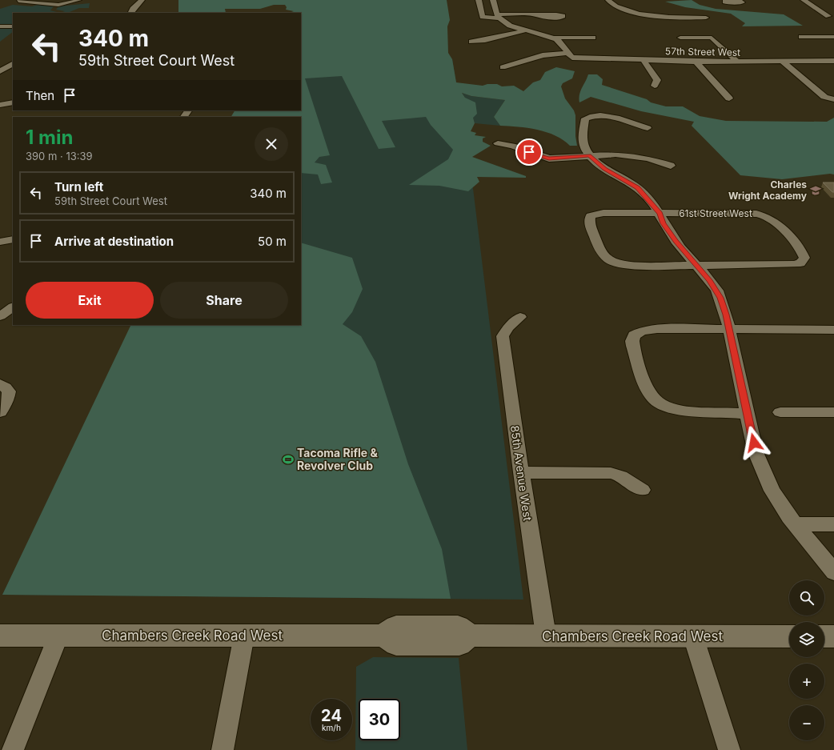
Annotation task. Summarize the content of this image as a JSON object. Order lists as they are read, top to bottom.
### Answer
{
  "streets": {
    "street": [
      "57th Street West",
      "61st Street West",
      "85th Avenue West",
      "Chambers Creek Road West"
    ]
  },
  "crossings": [
    ["85th Avenue West", "Chambers Creek Road West"]
  ],
  "places": {
    "school or university": ["Charles Wright Academy"],
    "sports": ["Tacoma Rifle & Revolver Club"]
  },
  "page": {
    "turn": ["340 m", "59th Street Court West"],
    "then": "Then",
    "heading": ["1 min", "390 m · 13:39"],
    "list": [
      {
        "name": "Turn left",
        "note": "59th Street Court West",
        "value": "340 m"
      },
      {
        "name": "Arrive at destination",
        "value": "50 m"
      }
    ],
    "buttons": ["Exit", "Share"],
    "map_buttons": ["+", "−"],
    "speed": "24 km/h",
    "limit": "30"
  }
}
